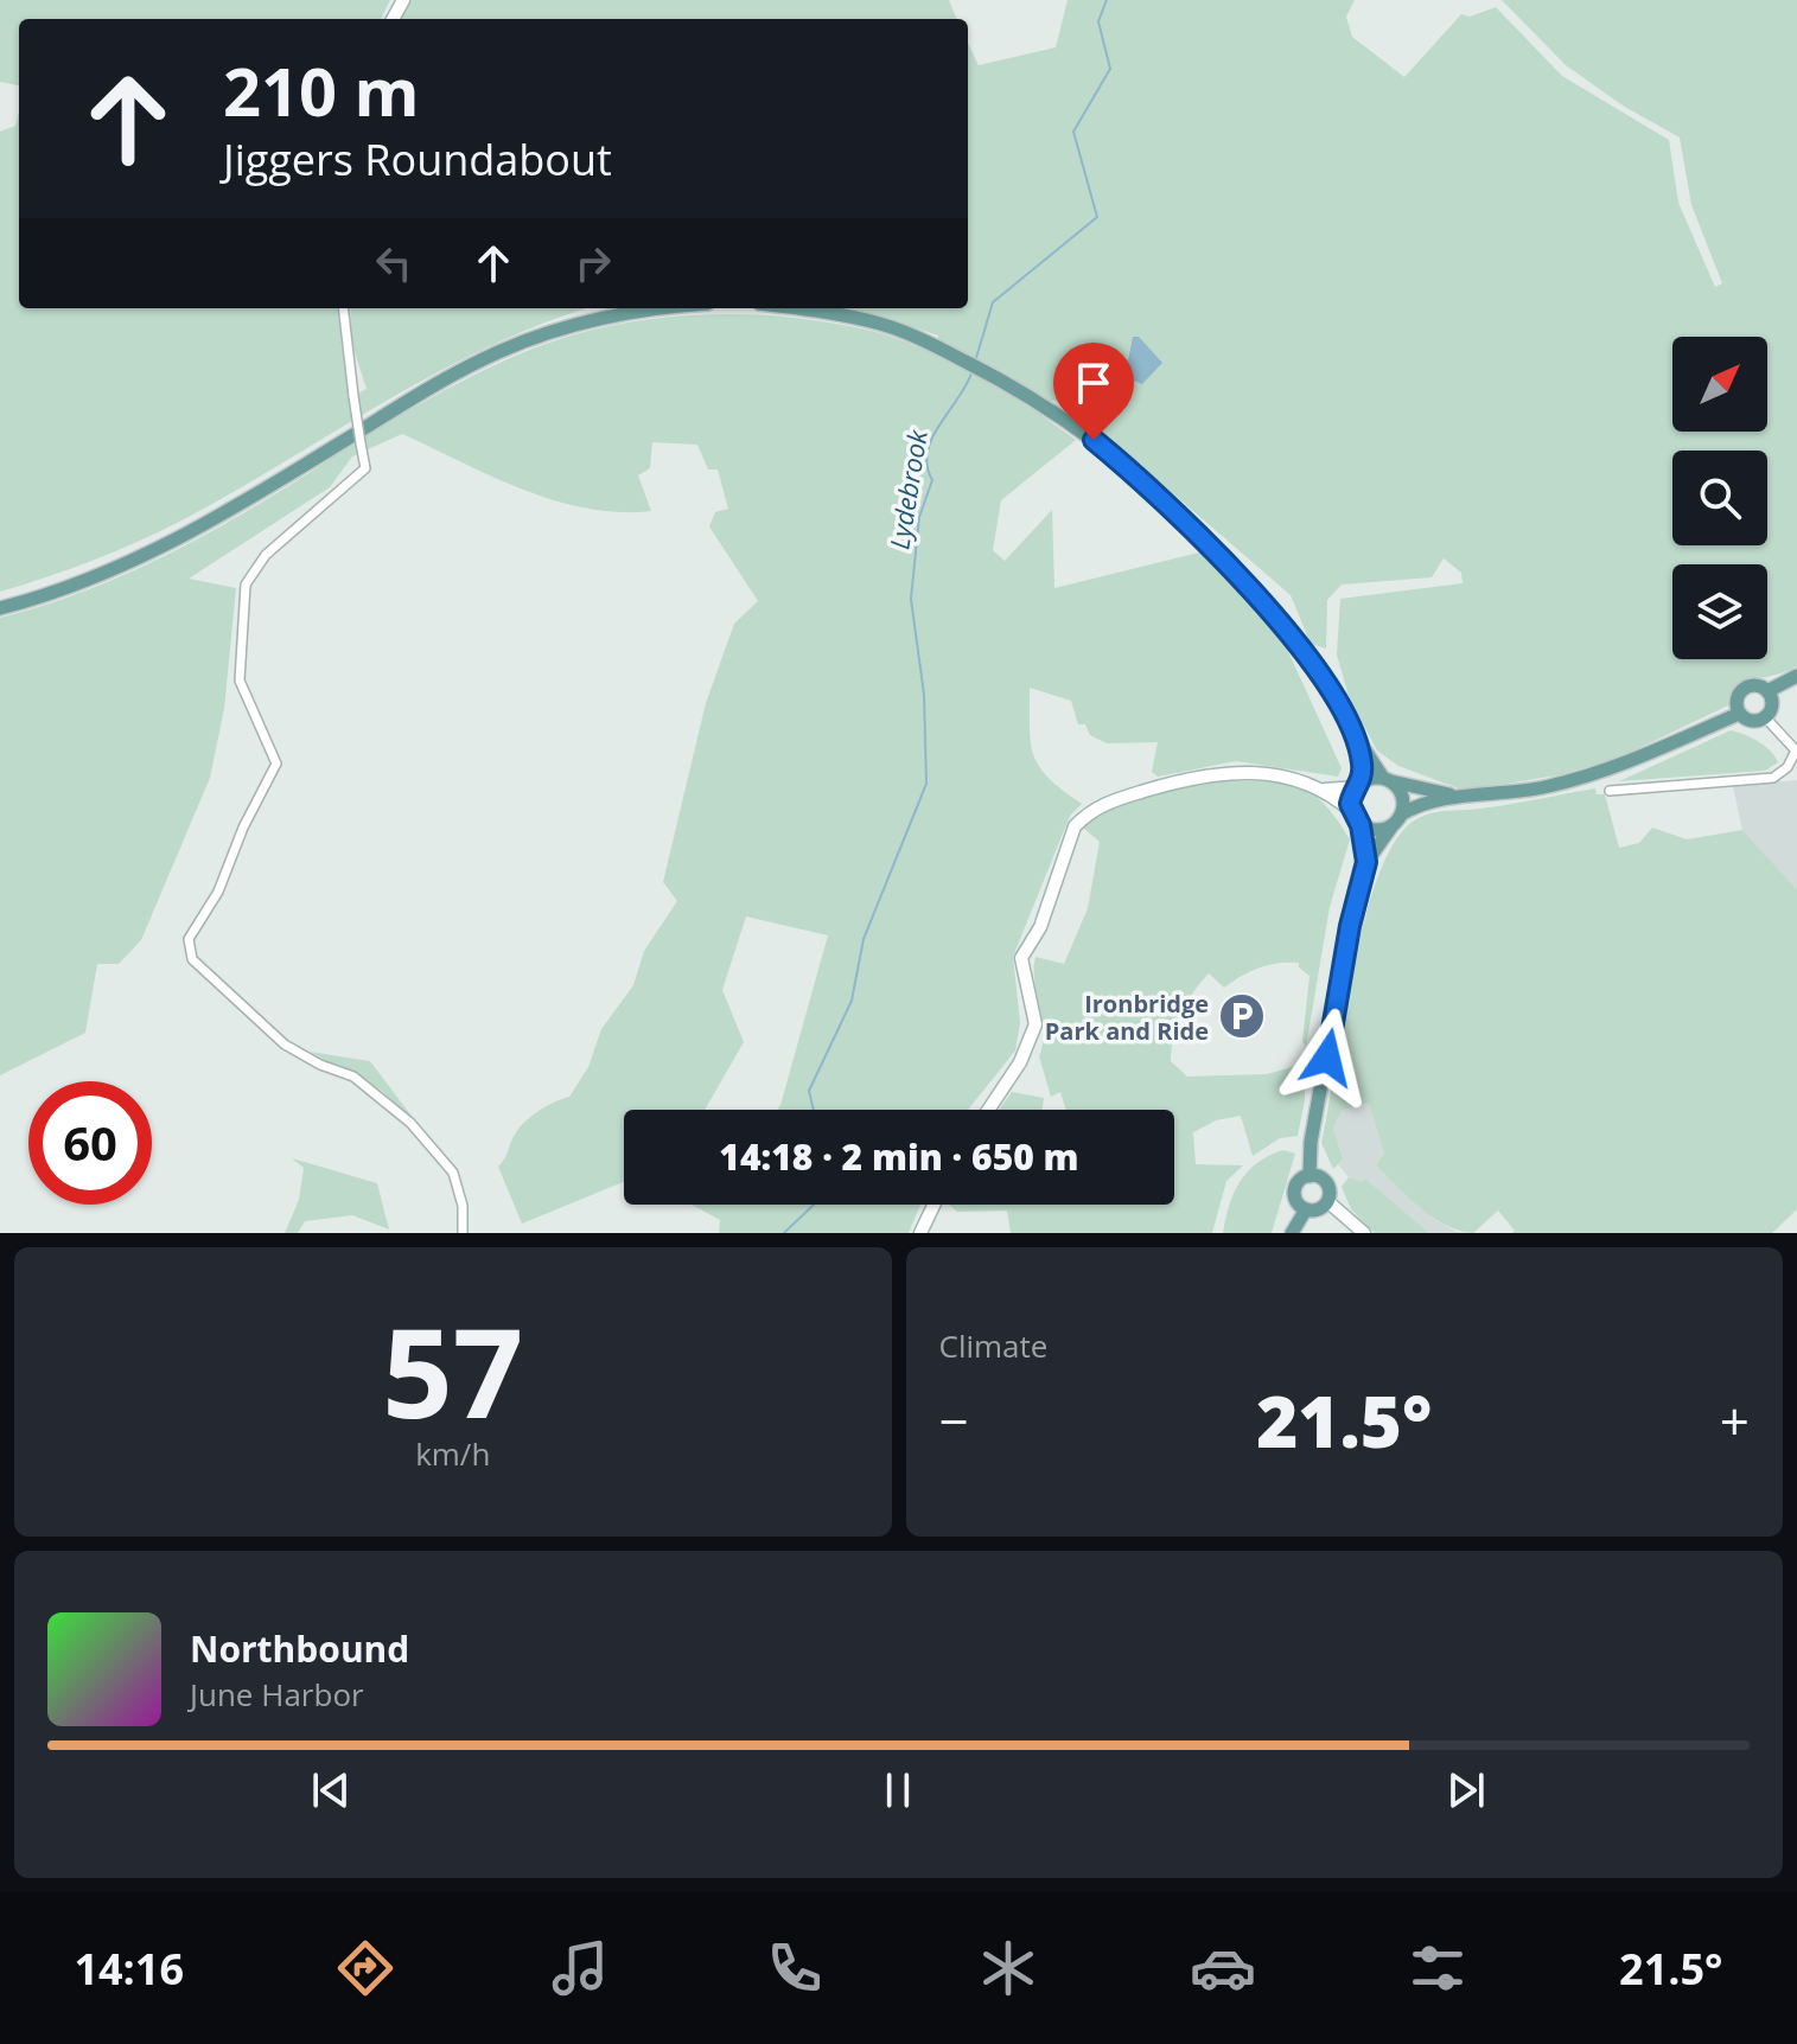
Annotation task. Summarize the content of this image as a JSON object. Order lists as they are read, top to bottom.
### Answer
{
  "water": ["Lydebrook"],
  "places": {
    "parking": ["Ironbridge Park and Ride"]
  },
  "north": "top right",
  "page": {
    "turn": ["210 m", "Jiggers Roundabout"],
    "limit": "60",
    "trip": "14:18 · 2 min · 650 m",
    "tile": [
      ["57", "km/h"],
      "Climate"
    ],
    "heat": ["−", "21.5°", "+"],
    "song": ["Northbound", "June Harbor"],
    "tabs": ["14:16", "21.5°"]
  }
}
